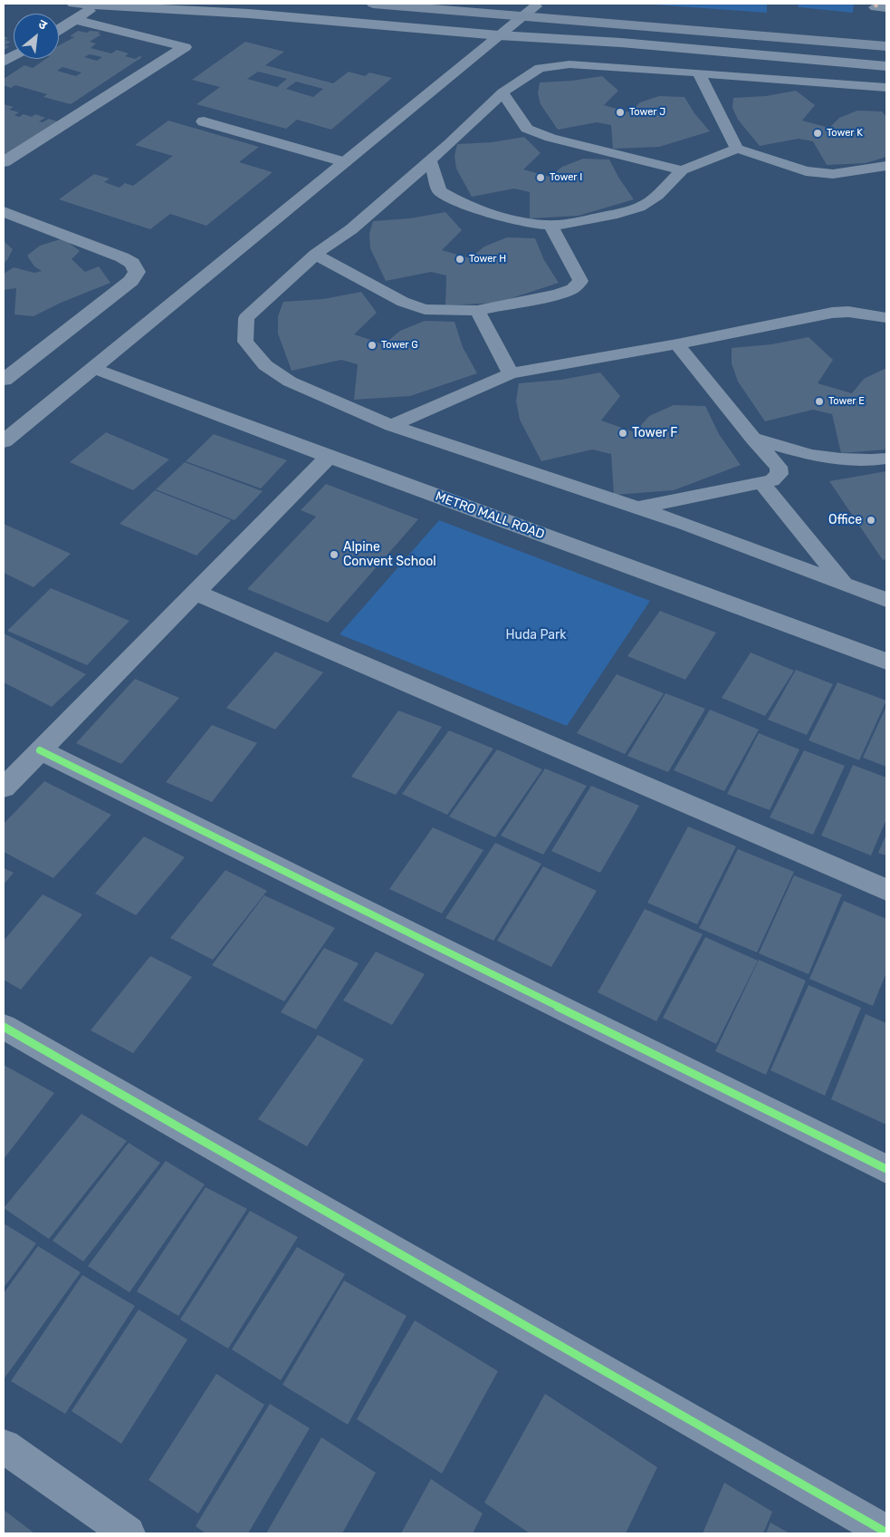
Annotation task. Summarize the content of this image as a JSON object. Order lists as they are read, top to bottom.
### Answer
{
  "streets": {
    "street": ["METRO MALL ROAD"]
  },
  "parks": ["Huda Park"],
  "places": [
    "Tower J",
    "Tower K",
    "Tower I",
    "Tower H",
    "Tower G",
    "Tower E",
    "Tower F",
    "Office",
    "Alpine Convent School"
  ],
  "north": "top right"
}
